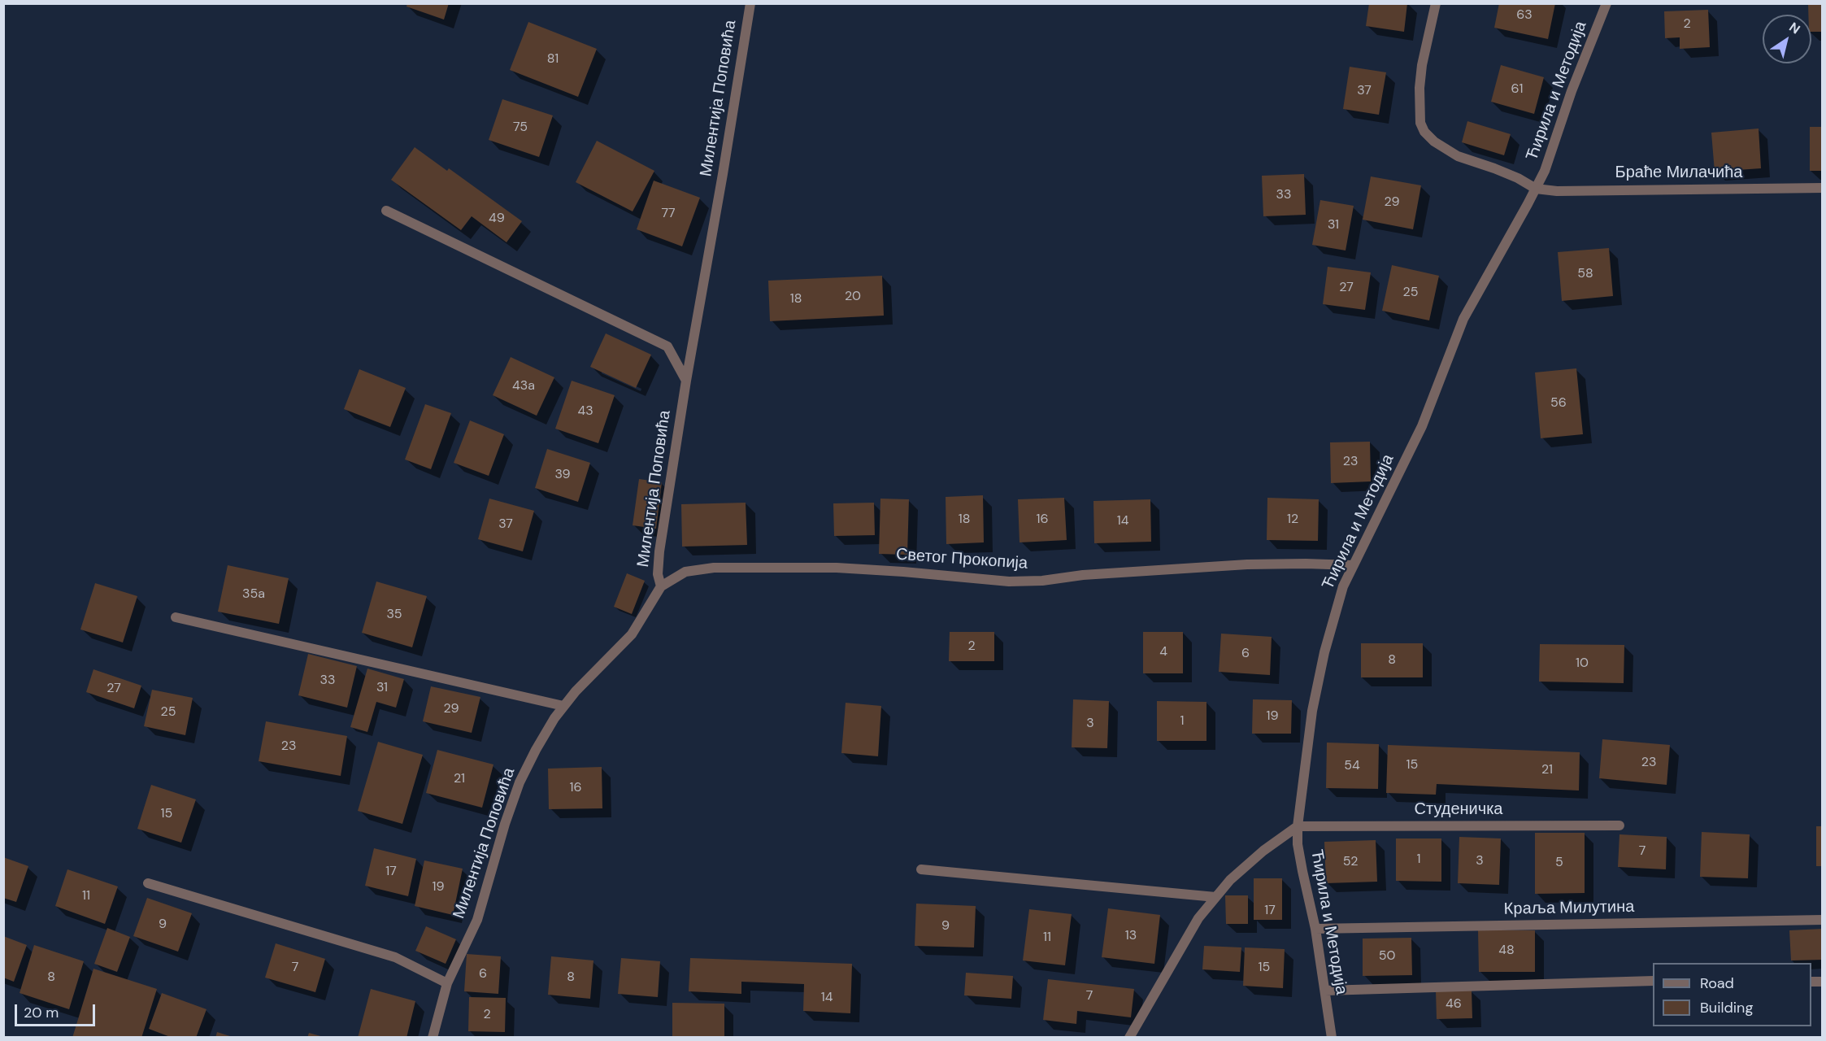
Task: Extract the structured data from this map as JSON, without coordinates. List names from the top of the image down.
{
  "streets": {
    "street": [
      "Ћирила и Методија",
      "Милентија Поповића",
      "Браће Милачића",
      "Светог Прокопија",
      "Студеничка",
      "Краља Милутина"
    ]
  },
  "crossings": [
    ["Ћирила и Методија", "Браће Милачића"],
    ["Ћирила и Методија", "Светог Прокопија"],
    ["Ћирила и Методија", "Студеничка"],
    ["Ћирила и Методија", "Краља Милутина"],
    ["Милентија Поповића", "Светог Прокопија"]
  ],
  "house_numbers": [
    "63",
    "2",
    "81",
    "61",
    "37",
    "75",
    "33",
    "29",
    "77",
    "49",
    "31",
    "58",
    "27",
    "25",
    "20",
    "18",
    "43a",
    "56",
    "43",
    "23",
    "39",
    "18",
    "16",
    "12",
    "14",
    "37",
    "35a",
    "35",
    "2",
    "4",
    "6",
    "8",
    "10",
    "33",
    "31",
    "27",
    "29",
    "25",
    "19",
    "1",
    "3",
    "23",
    "23",
    "15",
    "54",
    "21",
    "21",
    "16",
    "15",
    "7",
    "1",
    "3",
    "52",
    "5",
    "17",
    "19",
    "11",
    "17",
    "9",
    "9",
    "13",
    "11",
    "48",
    "50",
    "7",
    "15",
    "6",
    "8",
    "8",
    "7",
    "14",
    "46",
    "2"
  ],
  "legend": ["Road", "Building"],
  "scale_bar": "20 m",
  "north": "top right"
}
